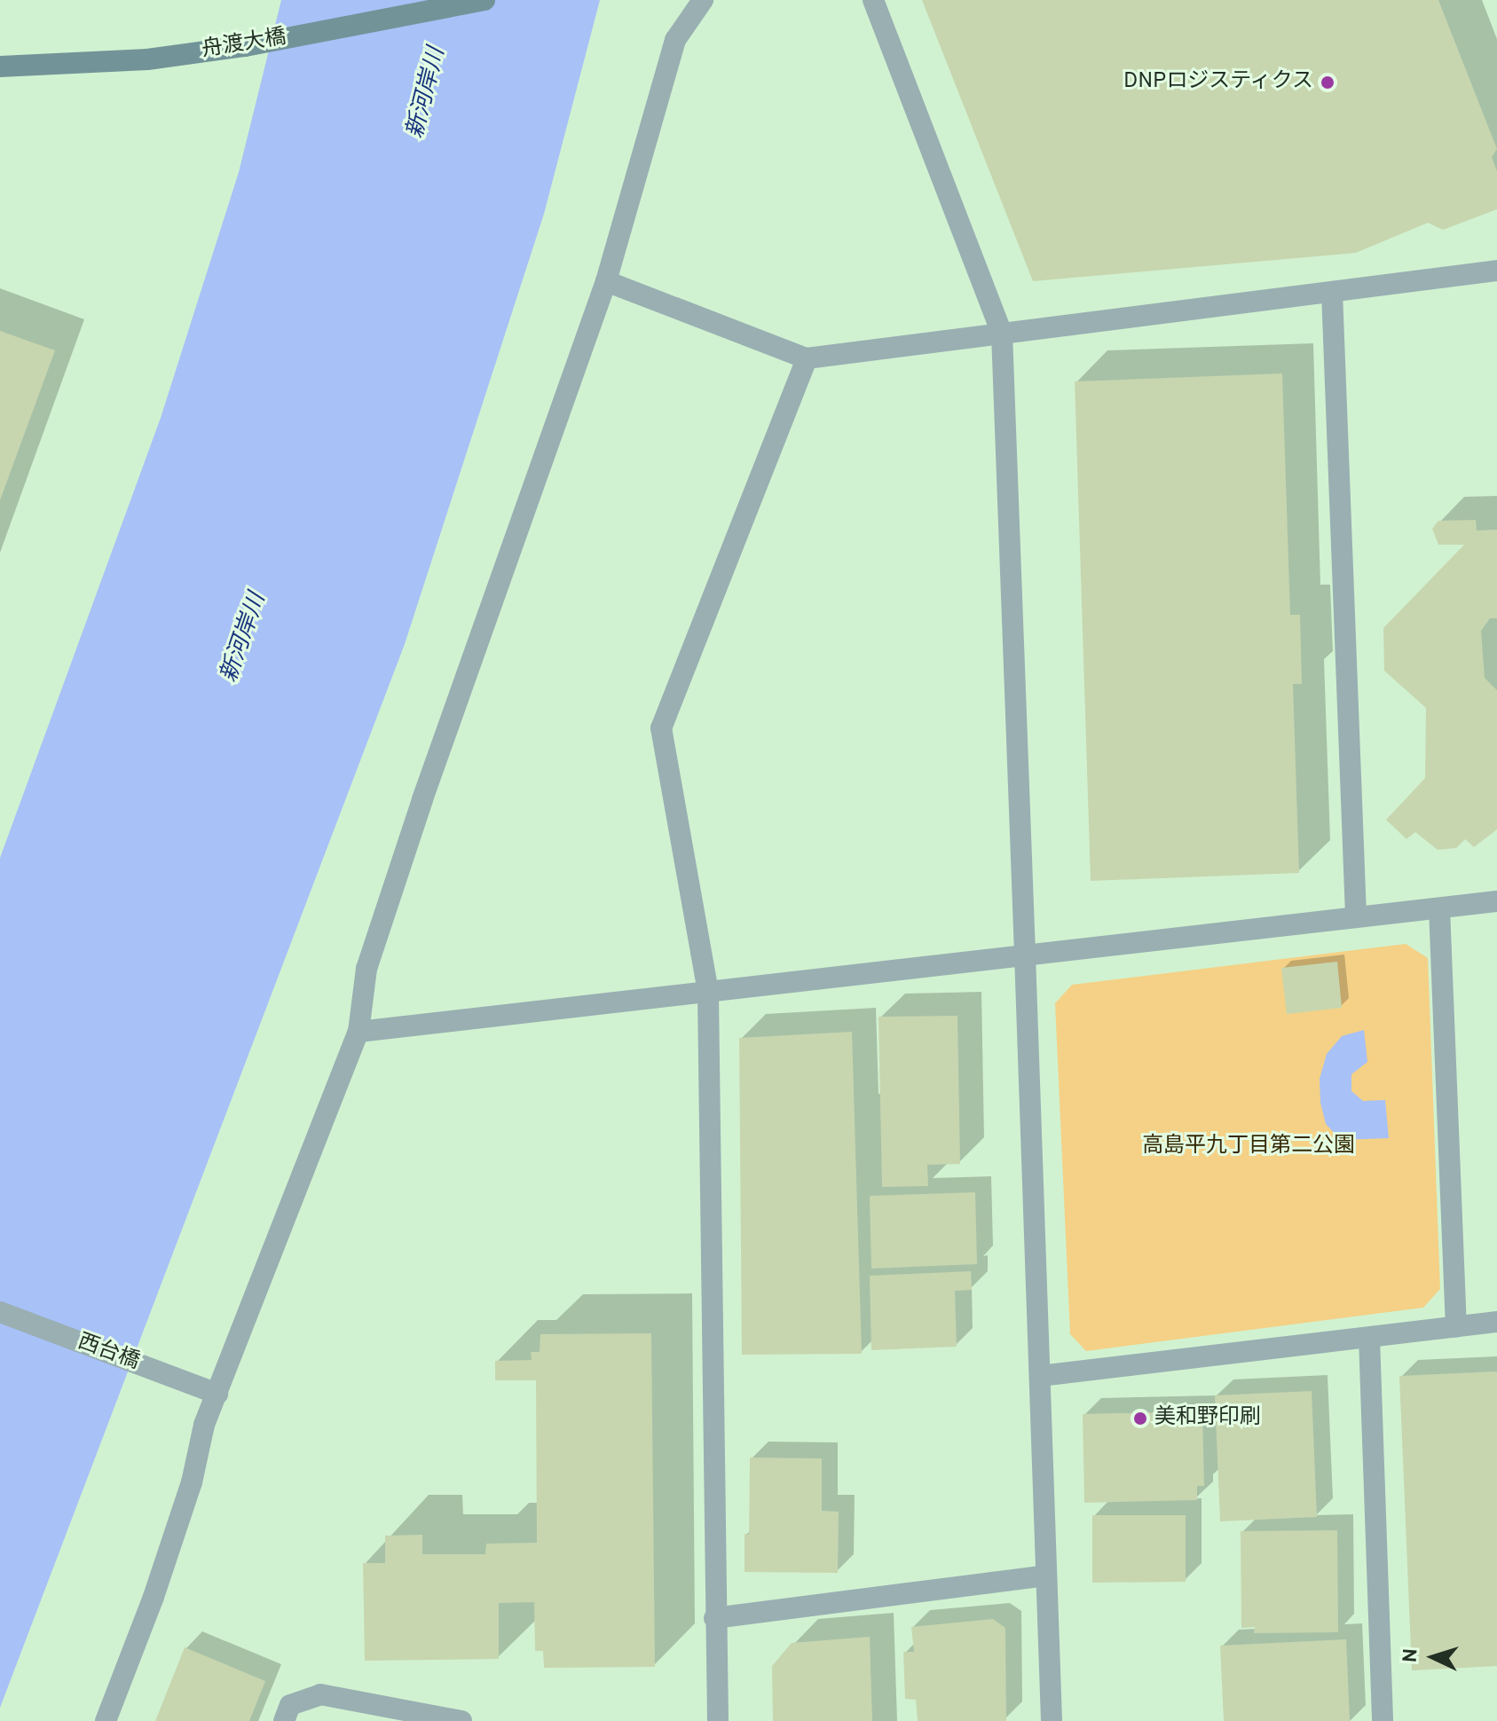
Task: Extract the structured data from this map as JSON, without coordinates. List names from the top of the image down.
{
  "streets": {
    "main road": ["舟渡大橋"],
    "street": ["西台橋"]
  },
  "water": ["新河岸川"],
  "parks": ["高島平九丁目第二公園"],
  "places": ["DNPロジスティクス", "美和野印刷"],
  "north": "left"
}
